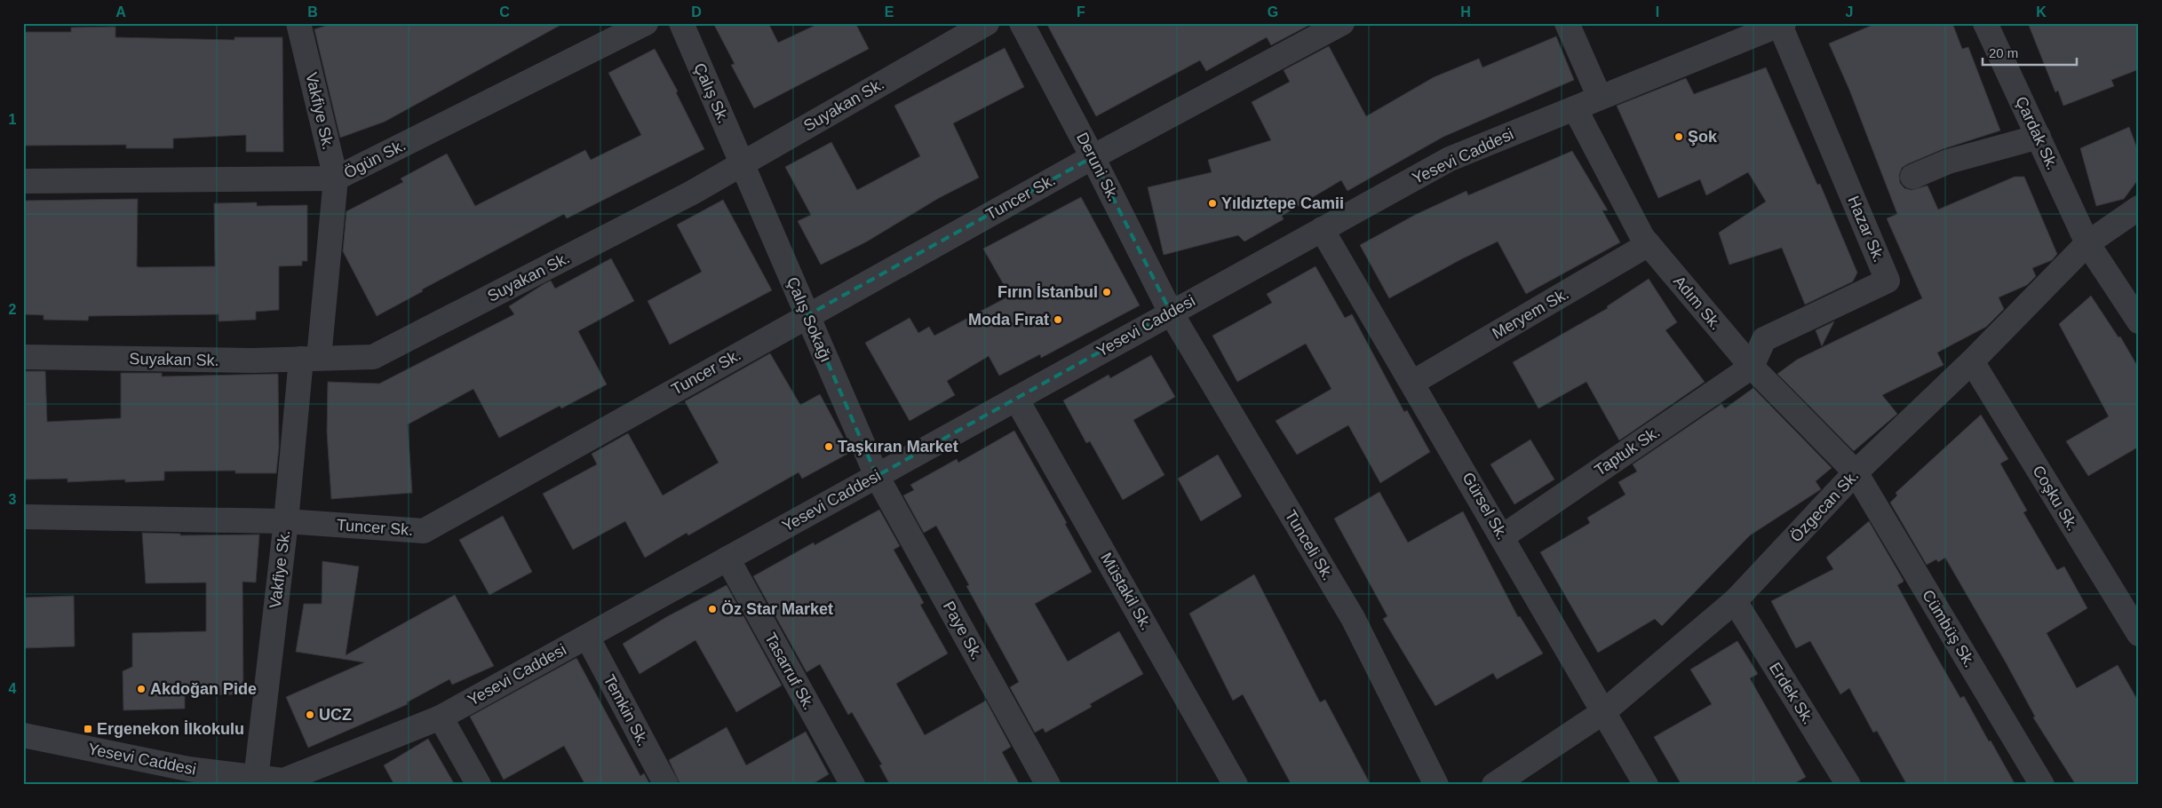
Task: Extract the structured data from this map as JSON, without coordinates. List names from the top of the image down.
{
  "streets": {
    "street": [
      "Çalış Sk.",
      "Suyakan Sk.",
      "Vakfiye Sk.",
      "Çardak Sk.",
      "Yesevi Caddesi",
      "Ögün Sk.",
      "Deruni Sk.",
      "Tuncer Sk.",
      "Hazar Sk.",
      "Adım Sk.",
      "Meryem Sk.",
      "Çalış Sokağı",
      "Taptuk Sk.",
      "Coşku Sk.",
      "Gürsel Sk.",
      "Özgecan Sk.",
      "Tunceli Sk.",
      "Müstakil Sk.",
      "Cümbüş Sk.",
      "Paye Sk.",
      "Tasarruf Sk.",
      "Erdek Sk.",
      "Temkin Sk."
    ]
  },
  "crossings": [
    ["Çalış Sk.", "Suyakan Sk."],
    ["Çalış Sk.", "Çalış Sokağı"],
    ["Suyakan Sk.", "Vakfiye Sk."],
    ["Suyakan Sk.", "Çalış Sokağı"],
    ["Vakfiye Sk.", "Yesevi Caddesi"],
    ["Vakfiye Sk.", "Ögün Sk."],
    ["Vakfiye Sk.", "Tuncer Sk."],
    ["Çardak Sk.", "Özgecan Sk."],
    ["Yesevi Caddesi", "Deruni Sk."],
    ["Yesevi Caddesi", "Hazar Sk."],
    ["Yesevi Caddesi", "Adım Sk."],
    ["Yesevi Caddesi", "Çalış Sokağı"],
    ["Yesevi Caddesi", "Gürsel Sk."],
    ["Yesevi Caddesi", "Tunceli Sk."],
    ["Yesevi Caddesi", "Müstakil Sk."],
    ["Yesevi Caddesi", "Paye Sk."],
    ["Yesevi Caddesi", "Tasarruf Sk."],
    ["Yesevi Caddesi", "Temkin Sk."],
    ["Deruni Sk.", "Tuncer Sk."],
    ["Deruni Sk.", "Tunceli Sk."],
    ["Tuncer Sk.", "Çalış Sokağı"],
    ["Hazar Sk.", "Adım Sk."],
    ["Hazar Sk.", "Taptuk Sk."],
    ["Adım Sk.", "Meryem Sk."],
    ["Adım Sk.", "Taptuk Sk."],
    ["Adım Sk.", "Özgecan Sk."],
    ["Adım Sk.", "Cümbüş Sk."],
    ["Meryem Sk.", "Gürsel Sk."],
    ["Çalış Sokağı", "Paye Sk."],
    ["Taptuk Sk.", "Gürsel Sk."],
    ["Coşku Sk.", "Özgecan Sk."],
    ["Gürsel Sk.", "Özgecan Sk."],
    ["Özgecan Sk.", "Cümbüş Sk."],
    ["Özgecan Sk.", "Erdek Sk."]
  ],
  "places": {
    "other": [
      "Şok",
      "Yıldıztepe Camii",
      "Fırın İstanbul",
      "Moda Fırat",
      "Taşkıran Market",
      "Öz Star Market",
      "Akdoğan Pide",
      "UCZ"
    ],
    "transit": ["Ergenekon İlkokulu"]
  },
  "scale_bar": "20 m",
  "grid": {
    "columns": [
      "A",
      "B",
      "C",
      "D",
      "E",
      "F",
      "G",
      "H",
      "I",
      "J",
      "K"
    ],
    "rows": [
      "1",
      "2",
      "3",
      "4"
    ]
  }
}
